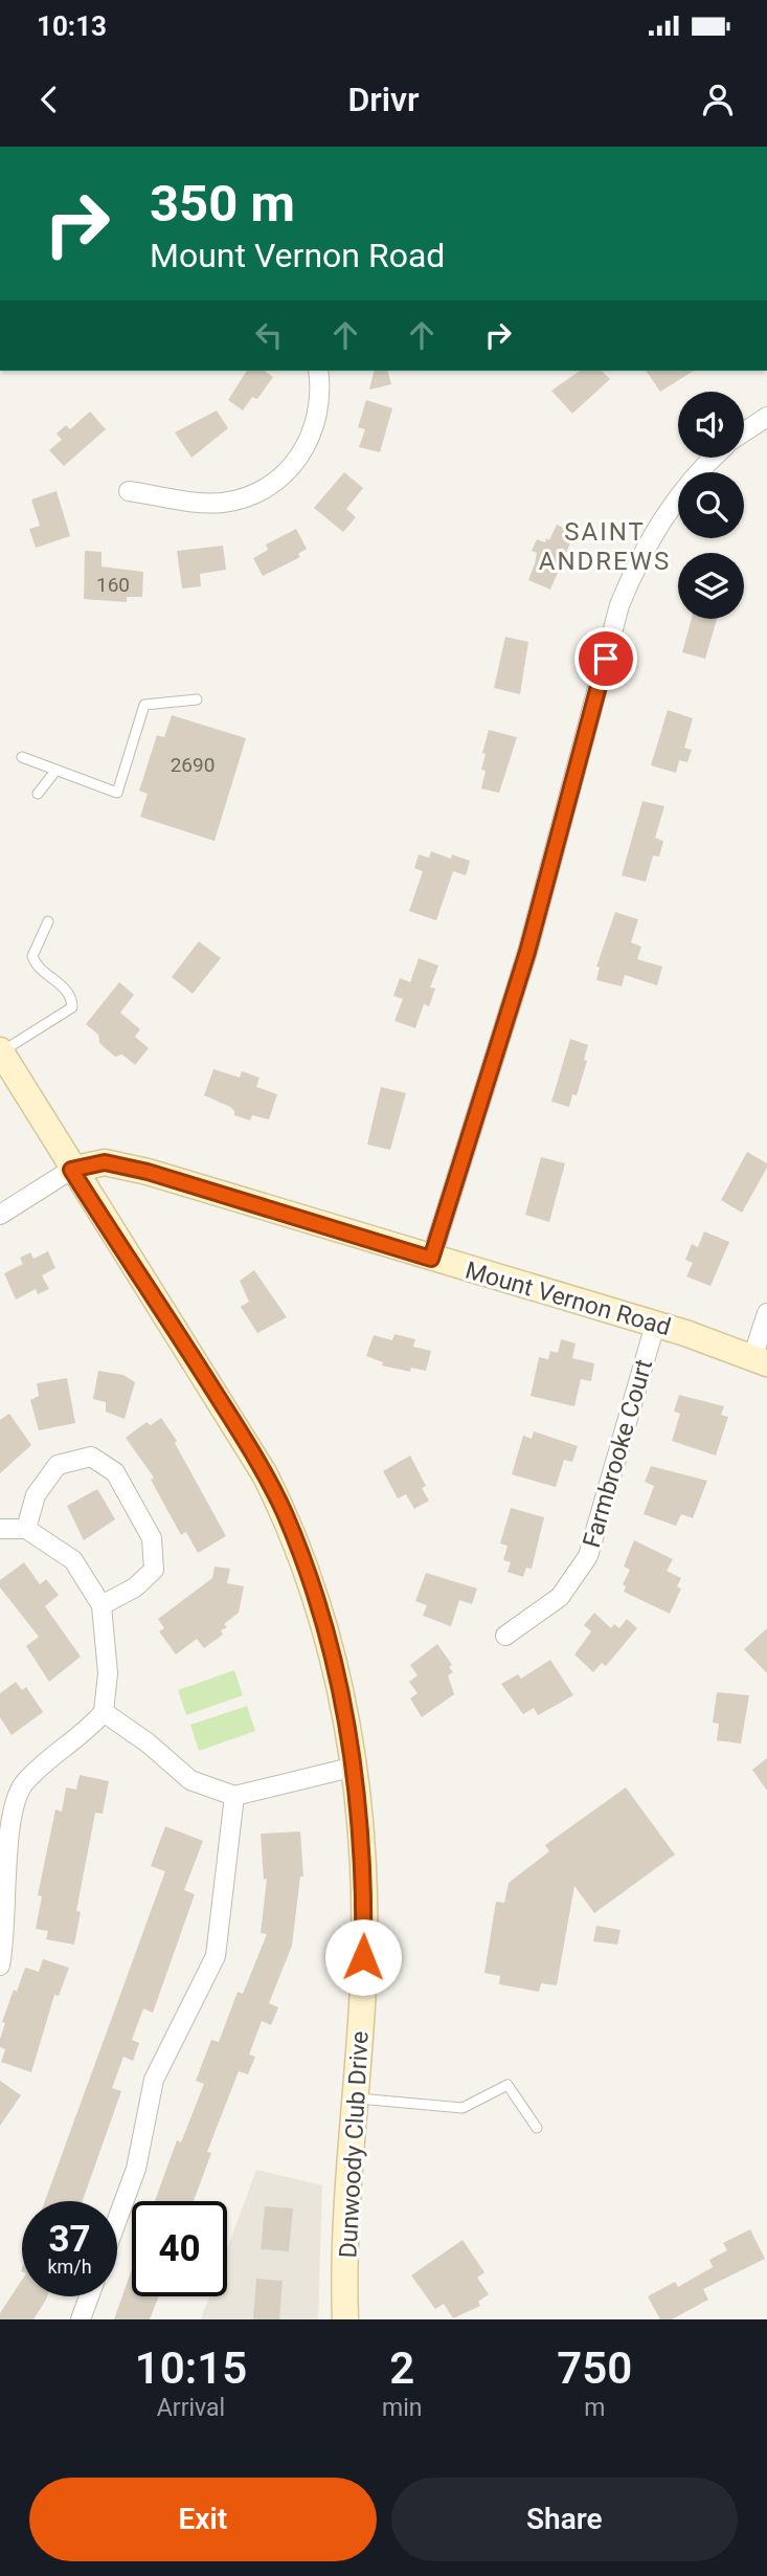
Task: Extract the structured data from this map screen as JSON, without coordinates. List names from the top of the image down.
{
  "streets": {
    "street": ["Mount Vernon Road", "Farmbrooke Court", "Dunwoody Club Drive"]
  },
  "crossings": [
    ["Mount Vernon Road", "Farmbrooke Court"],
    ["Mount Vernon Road", "Dunwoody Club Drive"]
  ],
  "districts": ["SAINT ANDREWS"],
  "house_numbers": ["160", "2690"],
  "page": {
    "status": "10:13",
    "header": "Drivr",
    "turn": ["350 m", "Mount Vernon Road"],
    "speed": "37 km/h",
    "limit": "40",
    "eta": [
      "10:15",
      "Arrival",
      "2",
      "min",
      "750",
      "m"
    ],
    "buttons": ["Exit", "Share"]
  }
}
